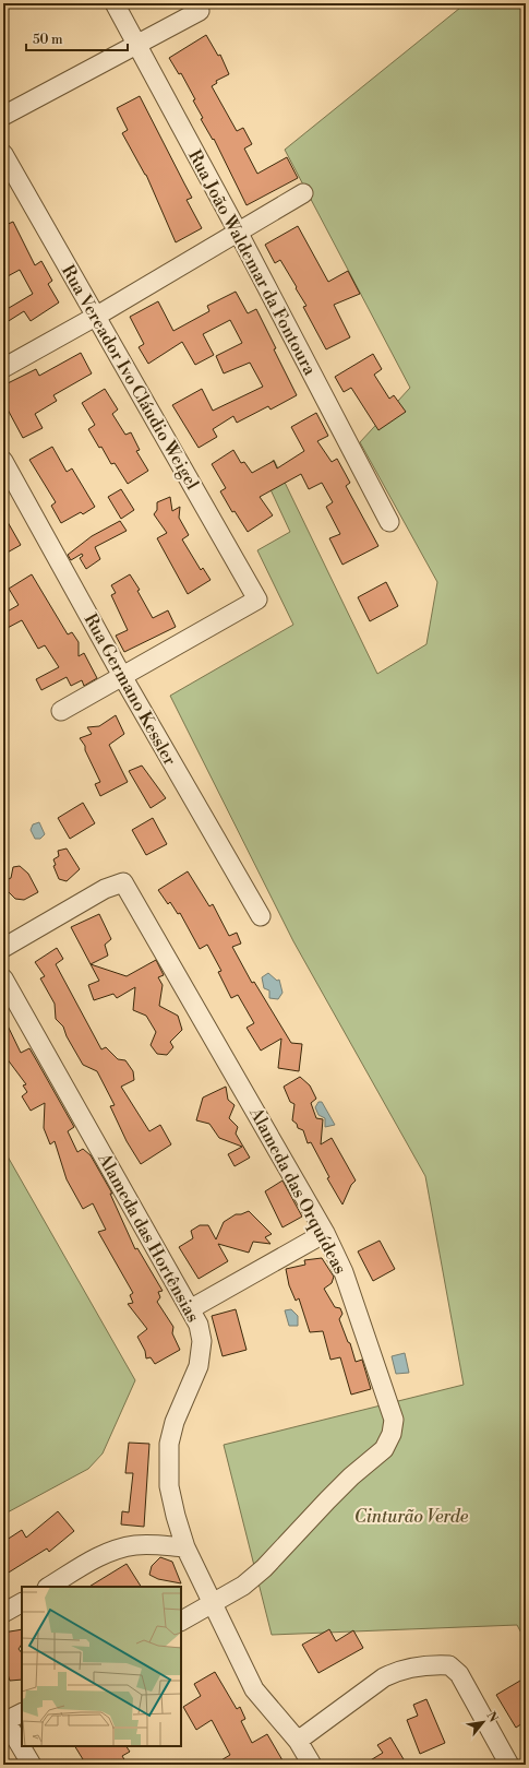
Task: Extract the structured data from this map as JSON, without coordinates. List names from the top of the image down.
{
  "streets": {
    "street": [
      "Rua João Waldemar da Fontoura",
      "Rua Vereador Ivo Cláudio Weigel",
      "Rua Germano Kessler",
      "Alameda das Orquídeas",
      "Alameda das Hortênsias"
    ]
  },
  "crossings": [
    ["Rua Vereador Ivo Cláudio Weigel", "Rua Germano Kessler"],
    ["Alameda das Orquídeas", "Alameda das Hortênsias"]
  ],
  "parks": ["Cinturão Verde"],
  "scale_bar": "50 m",
  "north": "top right"
}
